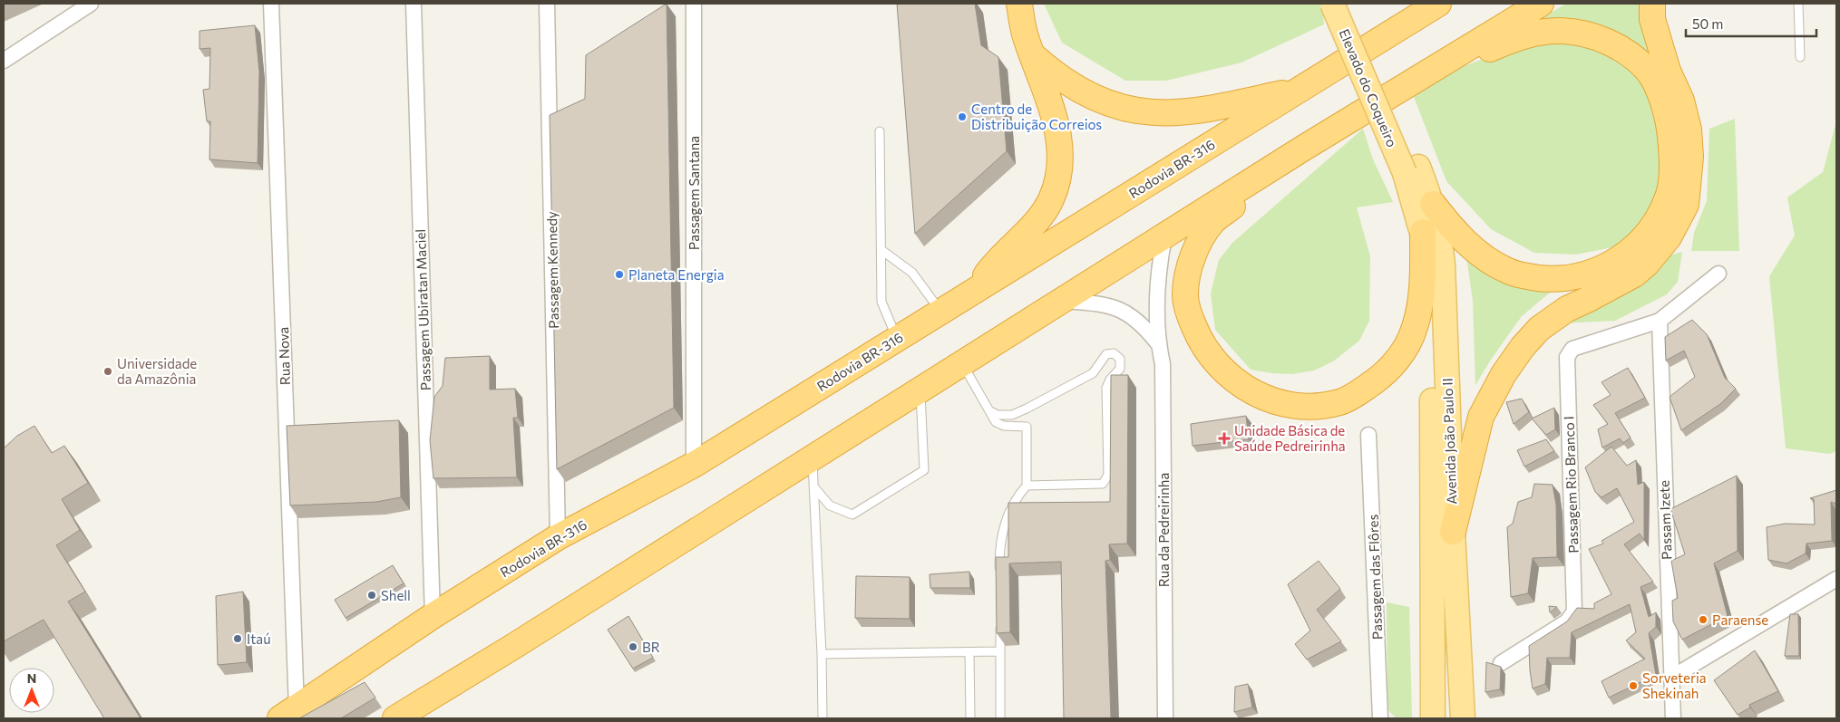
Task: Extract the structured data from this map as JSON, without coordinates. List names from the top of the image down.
{
  "streets": {
    "highway": ["Rodovia BR-316"],
    "main road": ["Elevado do Coqueiro", "Avenida João Paulo II"],
    "street": [
      "Passagem Santana",
      "Passagem Kennedy",
      "Passagem Ubiratan Maciel",
      "Rua Nova",
      "Passagem Rio Branco I",
      "Passam Izete",
      "Rua da Pedreirinha",
      "Passagem das Flôres"
    ]
  },
  "crossings": [
    ["Elevado do Coqueiro", "Avenida João Paulo II"],
    ["Rodovia BR-316", "Passagem Santana"],
    ["Rodovia BR-316", "Passagem Kennedy"],
    ["Rodovia BR-316", "Passagem Ubiratan Maciel"],
    ["Rodovia BR-316", "Rua Nova"],
    ["Passagem Rio Branco I", "Passam Izete"]
  ],
  "places": {
    "other": [
      "Centro de Distribuição Correios",
      "Planeta Energia",
      "Universidade da Amazônia",
      "Shell",
      "Paraense",
      "Itaú",
      "BR",
      "Sorveteria Shekinah"
    ],
    "health": ["Unidade Básica de Saúde Pedreirinha"]
  },
  "scale_bar": "50 m",
  "north": "top"
}
